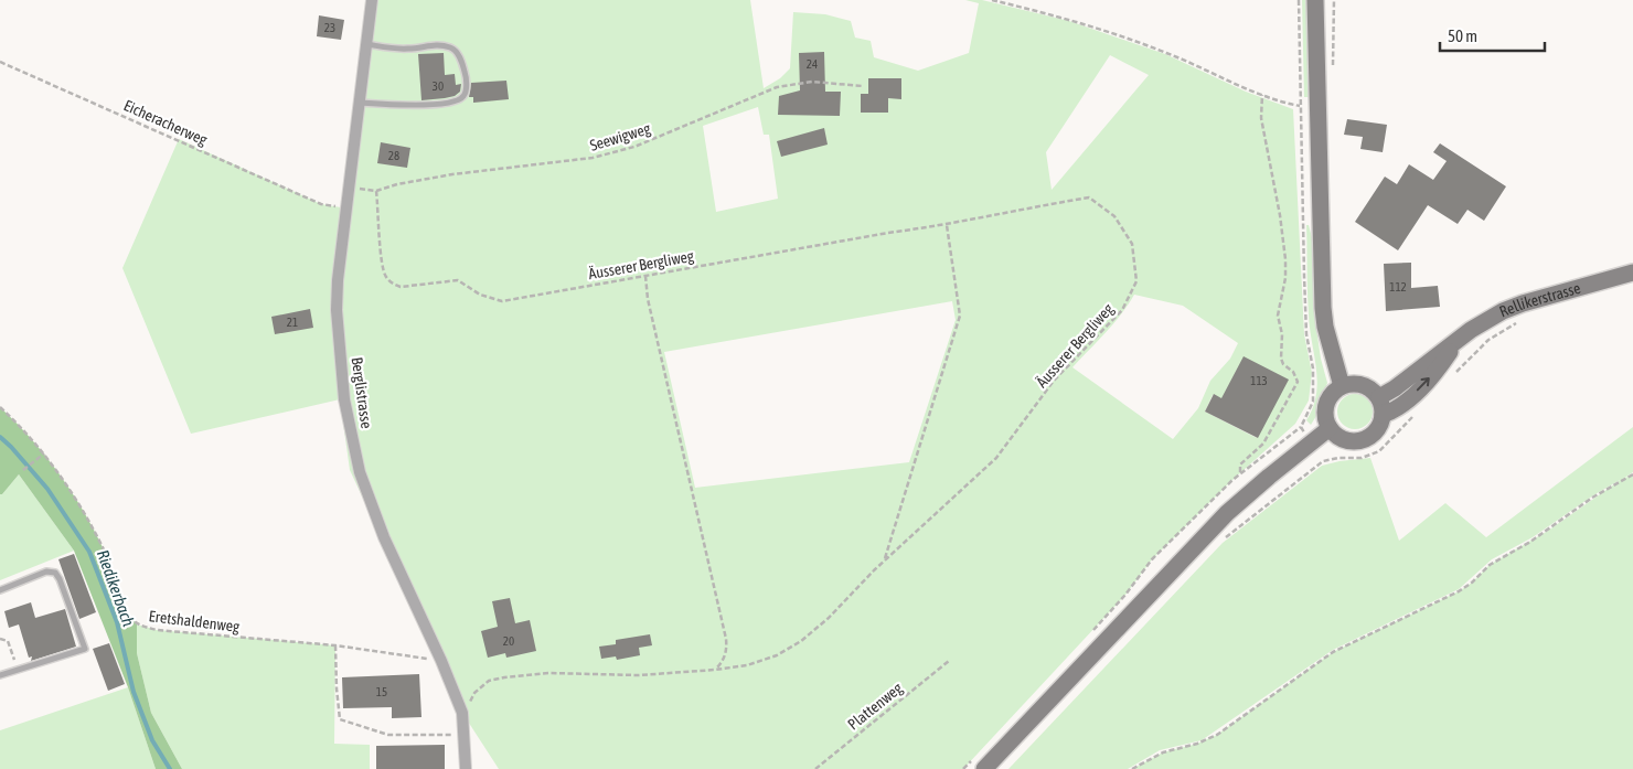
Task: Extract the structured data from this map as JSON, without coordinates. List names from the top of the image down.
{
  "streets": {
    "main road": ["Rellikerstrasse"],
    "street": ["Berglistrasse"],
    "path": [
      "Eicheracherweg",
      "Seewigweg",
      "Äusserer Bergliweg",
      "Eretshaldenweg",
      "Plattenweg"
    ]
  },
  "crossings": [
    ["Seewigweg", "Äusserer Bergliweg"],
    ["Äusserer Bergliweg", "Berglistrasse"],
    ["Berglistrasse", "Eretshaldenweg"]
  ],
  "water": ["Riedikerbach"],
  "house_numbers": [
    "23",
    "24",
    "30",
    "28",
    "112",
    "21",
    "113",
    "20",
    "15"
  ],
  "scale_bar": "50 m"
}
